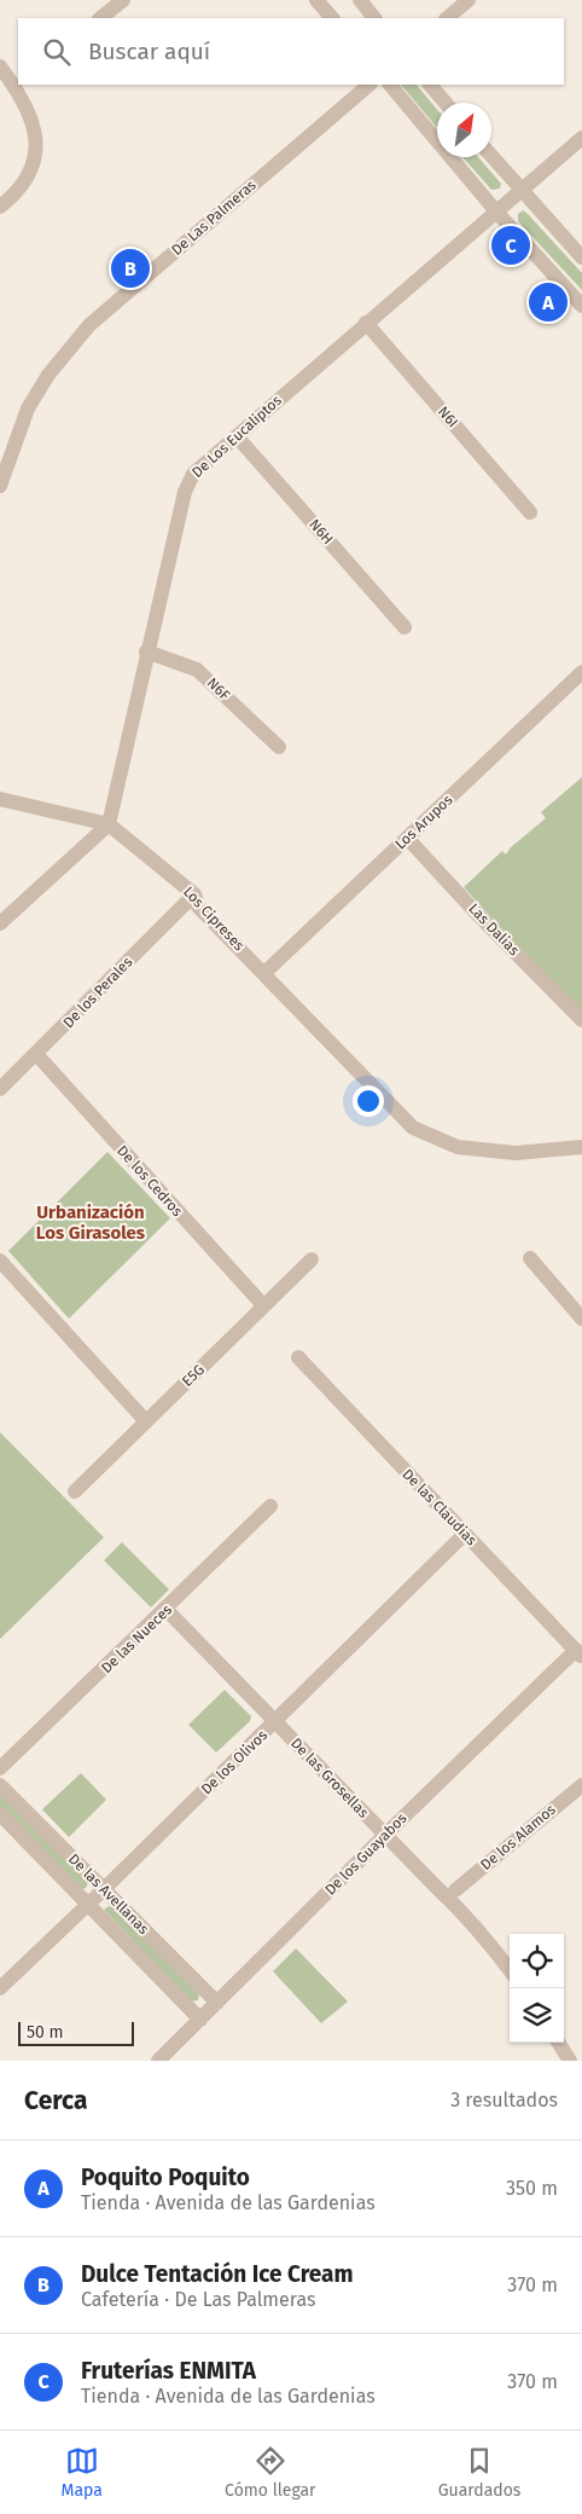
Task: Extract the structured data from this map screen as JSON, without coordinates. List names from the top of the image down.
{
  "streets": {
    "street": [
      "De Las Palmeras",
      "N6I",
      "De Los Eucaliptos",
      "N6H",
      "N6F",
      "Los Arupos",
      "Los Cipreses",
      "Las Dalias",
      "De los Perales",
      "De los Cedros",
      "E5G",
      "De las Claudias",
      "De las Nueces",
      "De los Olivos",
      "De las Grosellas",
      "De los Alamos",
      "De los Guayabos",
      "De las Avellanas"
    ]
  },
  "crossings": [
    ["N6I", "De Los Eucaliptos"],
    ["De Los Eucaliptos", "N6H"],
    ["De Los Eucaliptos", "N6F"],
    ["De Los Eucaliptos", "Los Cipreses"],
    ["Los Arupos", "Los Cipreses"],
    ["Los Arupos", "Las Dalias"],
    ["Los Cipreses", "De los Perales"],
    ["De los Perales", "De los Cedros"],
    ["De los Cedros", "E5G"],
    ["De las Claudias", "De los Olivos"],
    ["De las Claudias", "De los Guayabos"],
    ["De las Nueces", "De las Grosellas"],
    ["De los Olivos", "De las Grosellas"],
    ["De los Olivos", "De las Avellanas"],
    ["De las Grosellas", "De los Guayabos"],
    ["De los Guayabos", "De las Avellanas"]
  ],
  "districts": ["Urbanización Los Girasoles"],
  "scale_bar": "50 m",
  "north": "top right",
  "page": {
    "search": "Buscar aquí",
    "pins": ["C", "B", "A"],
    "scale": "50 m",
    "heading": ["Cerca", "3 resultados"],
    "list": [
      {
        "mark": "A",
        "name": "Poquito Poquito",
        "note": "Tienda · Avenida de las Gardenias",
        "value": "350 m"
      },
      {
        "mark": "B",
        "name": "Dulce Tentación Ice Cream",
        "note": "Cafetería · De Las Palmeras",
        "value": "370 m"
      },
      {
        "mark": "C",
        "name": "Fruterías ENMITA",
        "note": "Tienda · Avenida de las Gardenias",
        "value": "370 m"
      }
    ],
    "nav": ["Mapa", "Cómo llegar", "Guardados"]
  }
}
